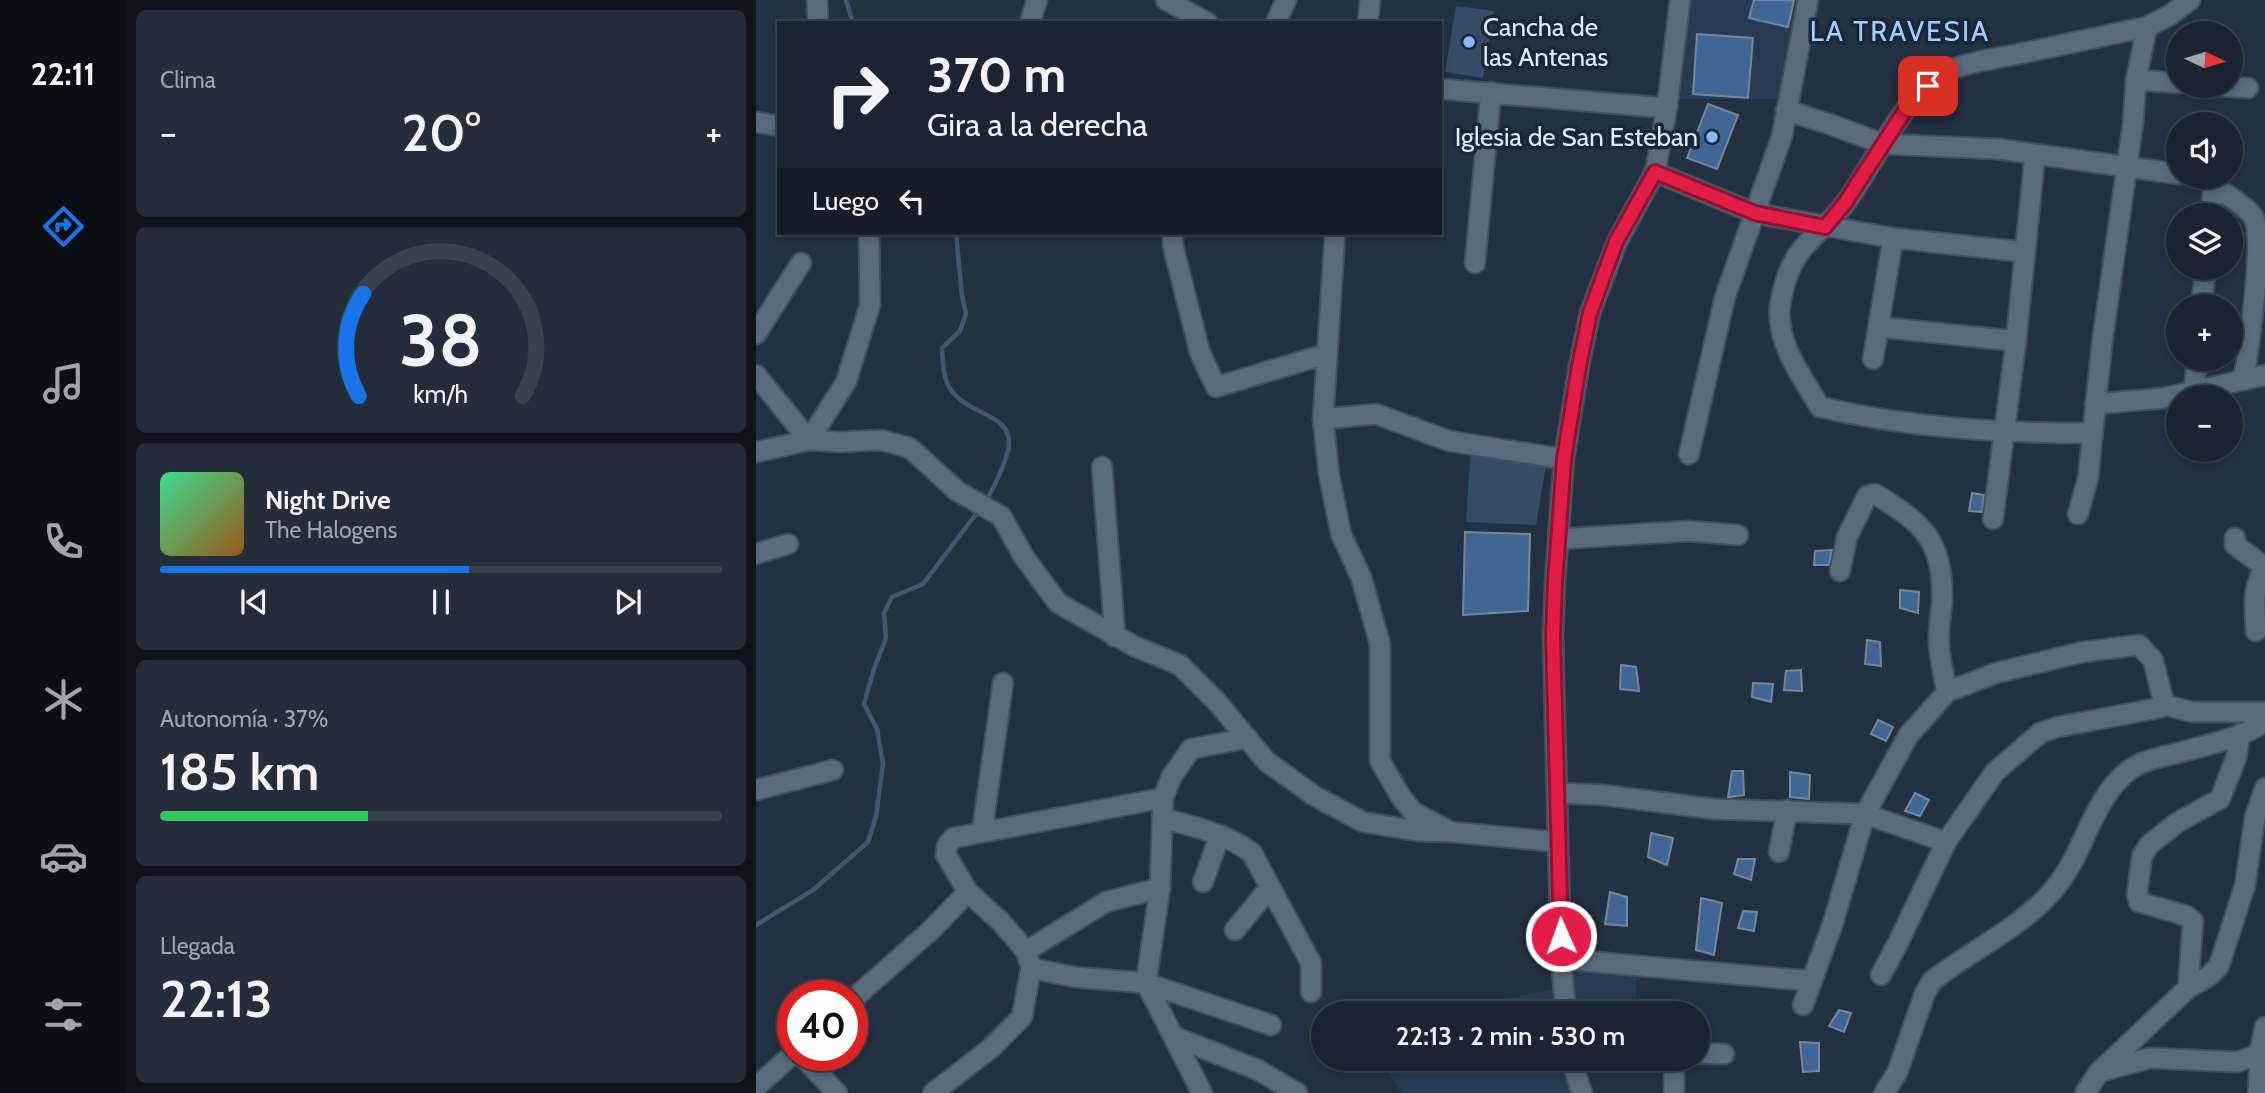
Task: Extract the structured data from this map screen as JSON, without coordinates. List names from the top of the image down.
{
  "districts": ["LA TRAVESIA"],
  "places": ["Cancha de las Antenas", "Iglesia de San Esteban"],
  "north": "right",
  "page": {
    "tabs": "22:11",
    "tile": [
      "Clima",
      ["Autonomía · 37%", "185 km"],
      ["Llegada", "22:13"]
    ],
    "map_buttons": ["+", "−"],
    "turn": ["370 m", "Gira a la derecha"],
    "heat": ["−", "20°", "+"],
    "then": "Luego",
    "song": ["Night Drive", "The Halogens"],
    "limit": "40",
    "trip": "22:13 · 2 min · 530 m",
    "gauge": ["38", "km/h"]
  }
}
